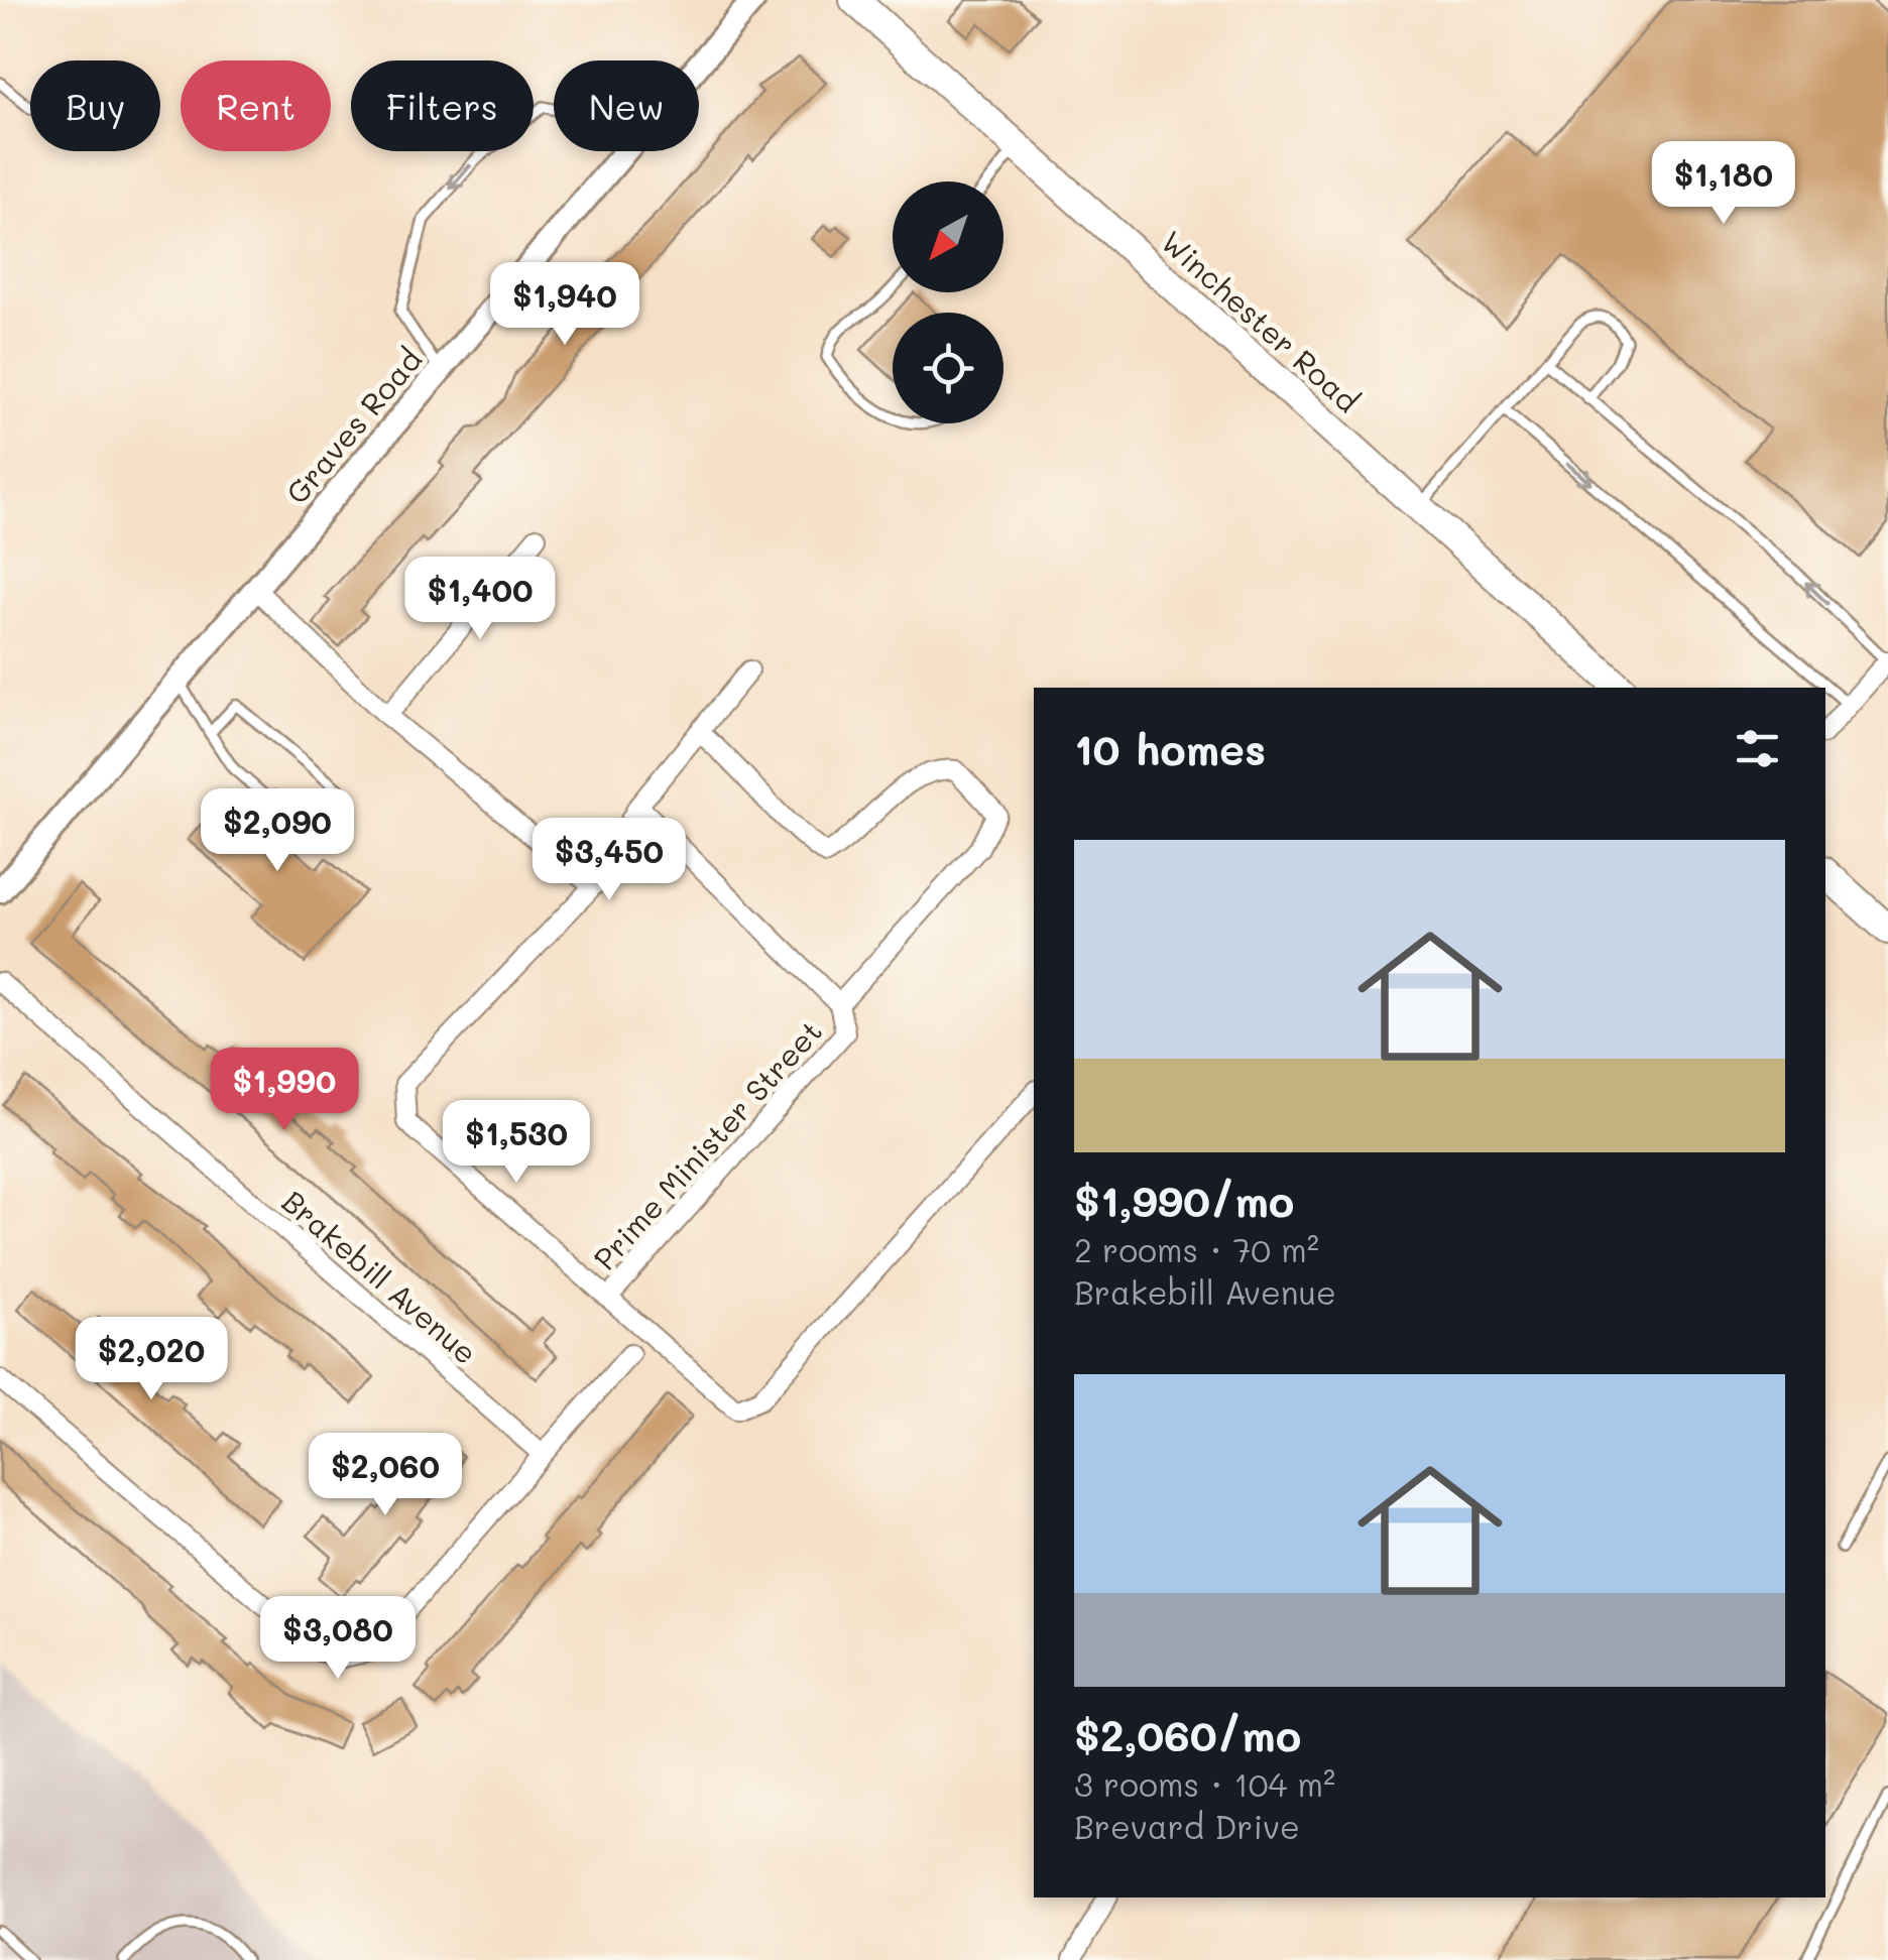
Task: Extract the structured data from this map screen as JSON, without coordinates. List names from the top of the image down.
{
  "streets": {
    "main road": ["Winchester Road"],
    "street": ["Graves Road", "Prime Minister Street", "Brakebill Avenue"]
  },
  "north": "bottom left",
  "page": {
    "chip": [
      "Buy",
      "Rent",
      "Filters",
      "New"
    ],
    "price": [
      "$1,180",
      "$1,940",
      "$1,400",
      "$2,090",
      "$3,450",
      "$1,990",
      "$1,530",
      "$2,020",
      "$2,060",
      "$3,080"
    ],
    "heading": "10 homes",
    "list": [
      {
        "name": "$1,990/mo",
        "note": "2 rooms · 70 m² · Brakebill Avenue"
      },
      {
        "name": "$2,060/mo",
        "note": "3 rooms · 104 m² · Brevard Drive"
      }
    ]
  }
}
